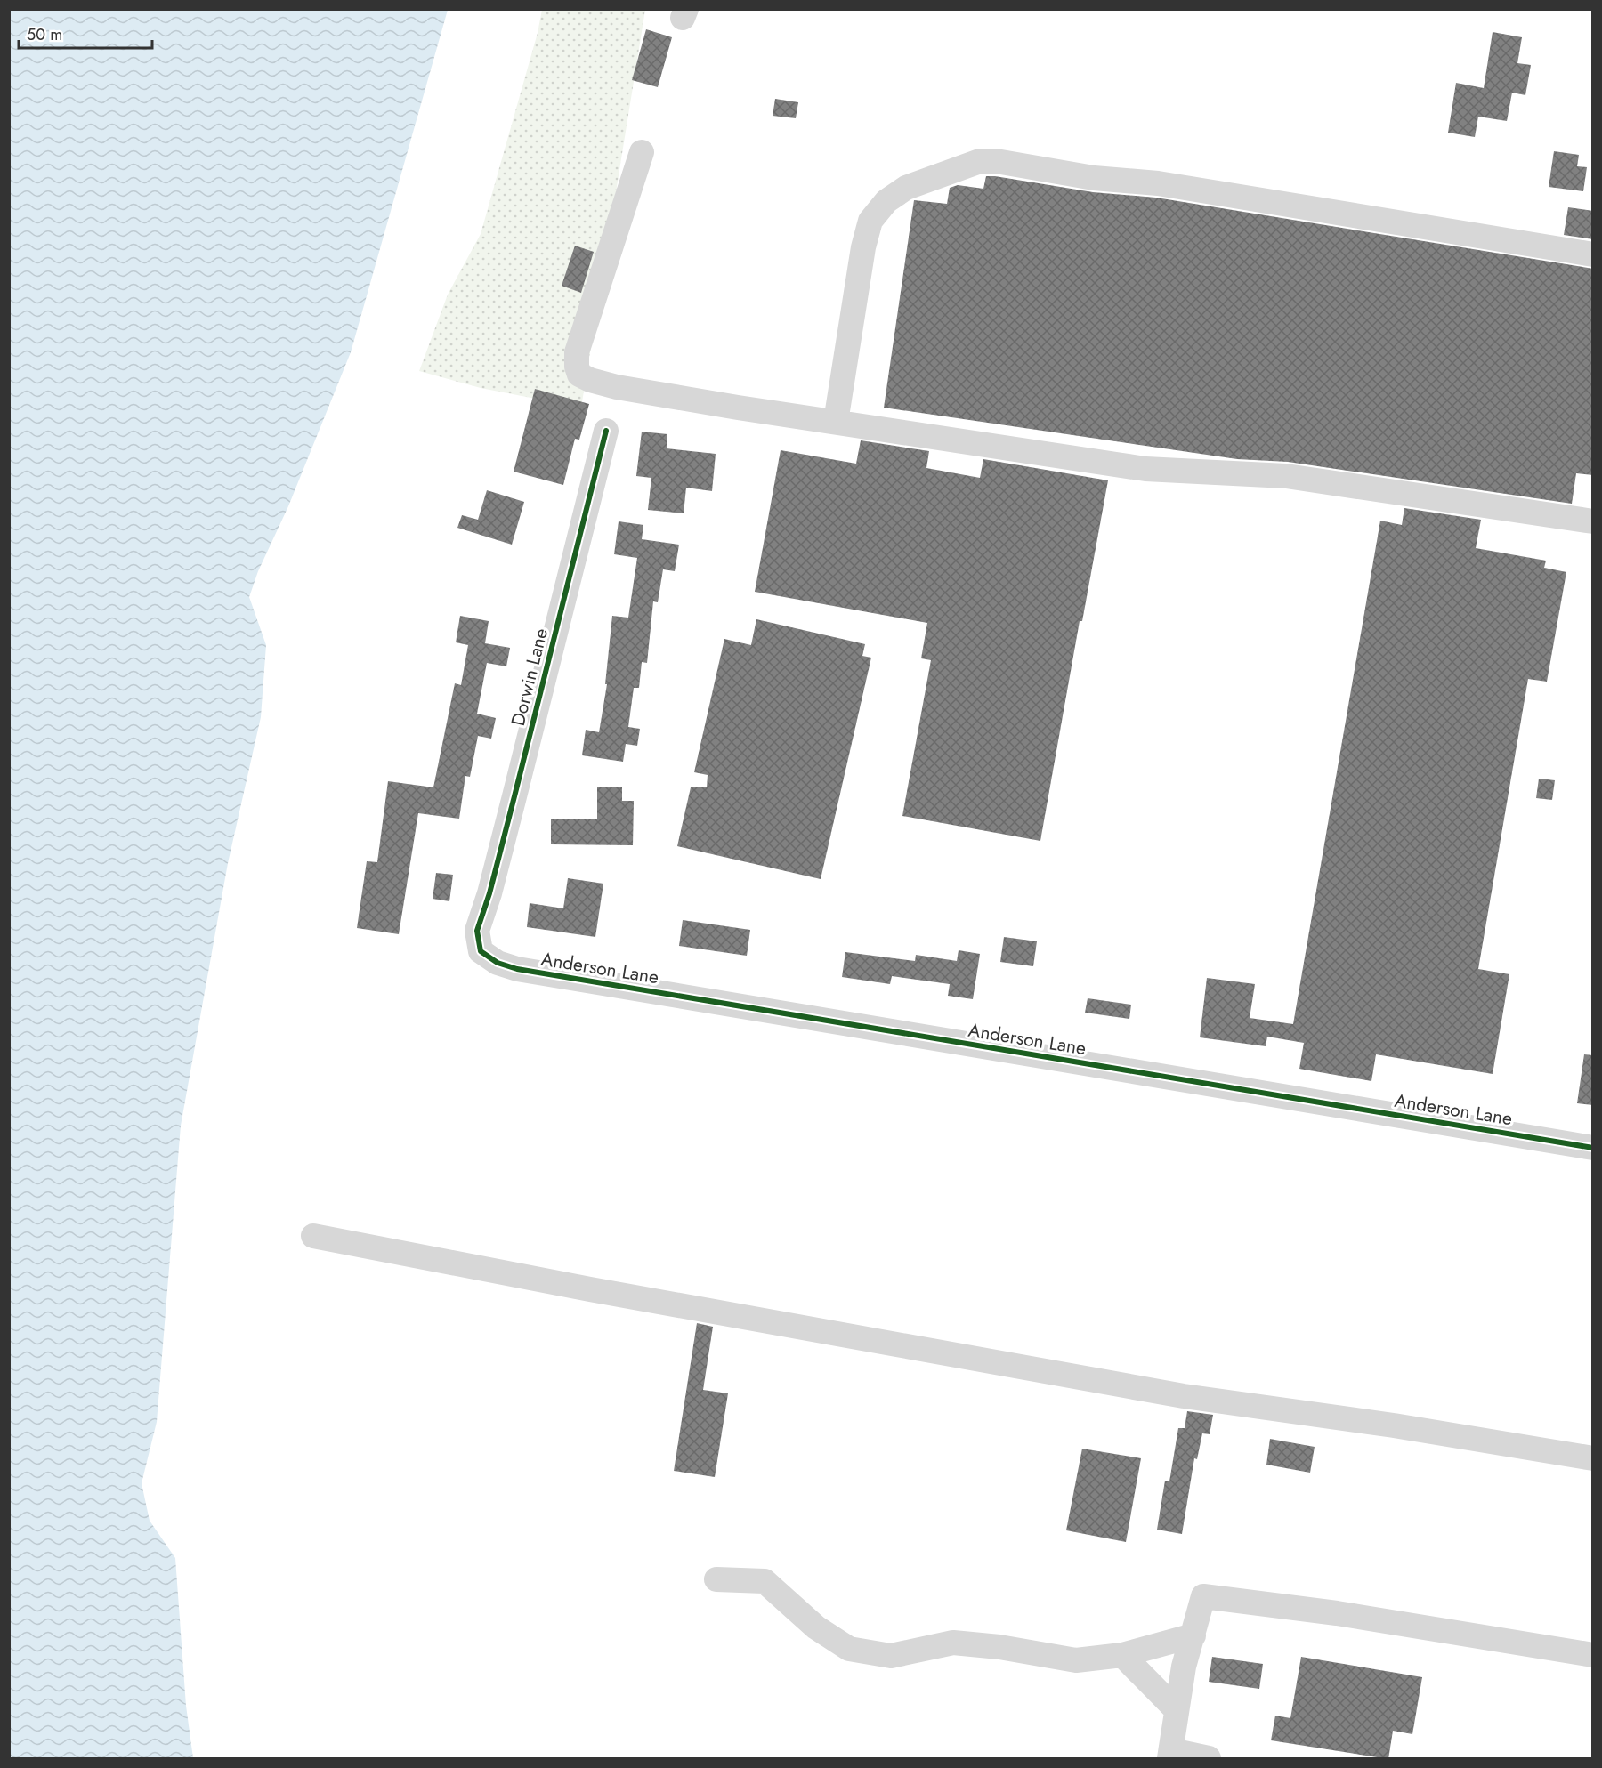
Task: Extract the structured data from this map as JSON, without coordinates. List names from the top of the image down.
{
  "streets": {
    "street": ["Dorwin Lane", "Anderson Lane"]
  },
  "crossings": [
    ["Dorwin Lane", "Anderson Lane"]
  ],
  "scale_bar": "50 m"
}
